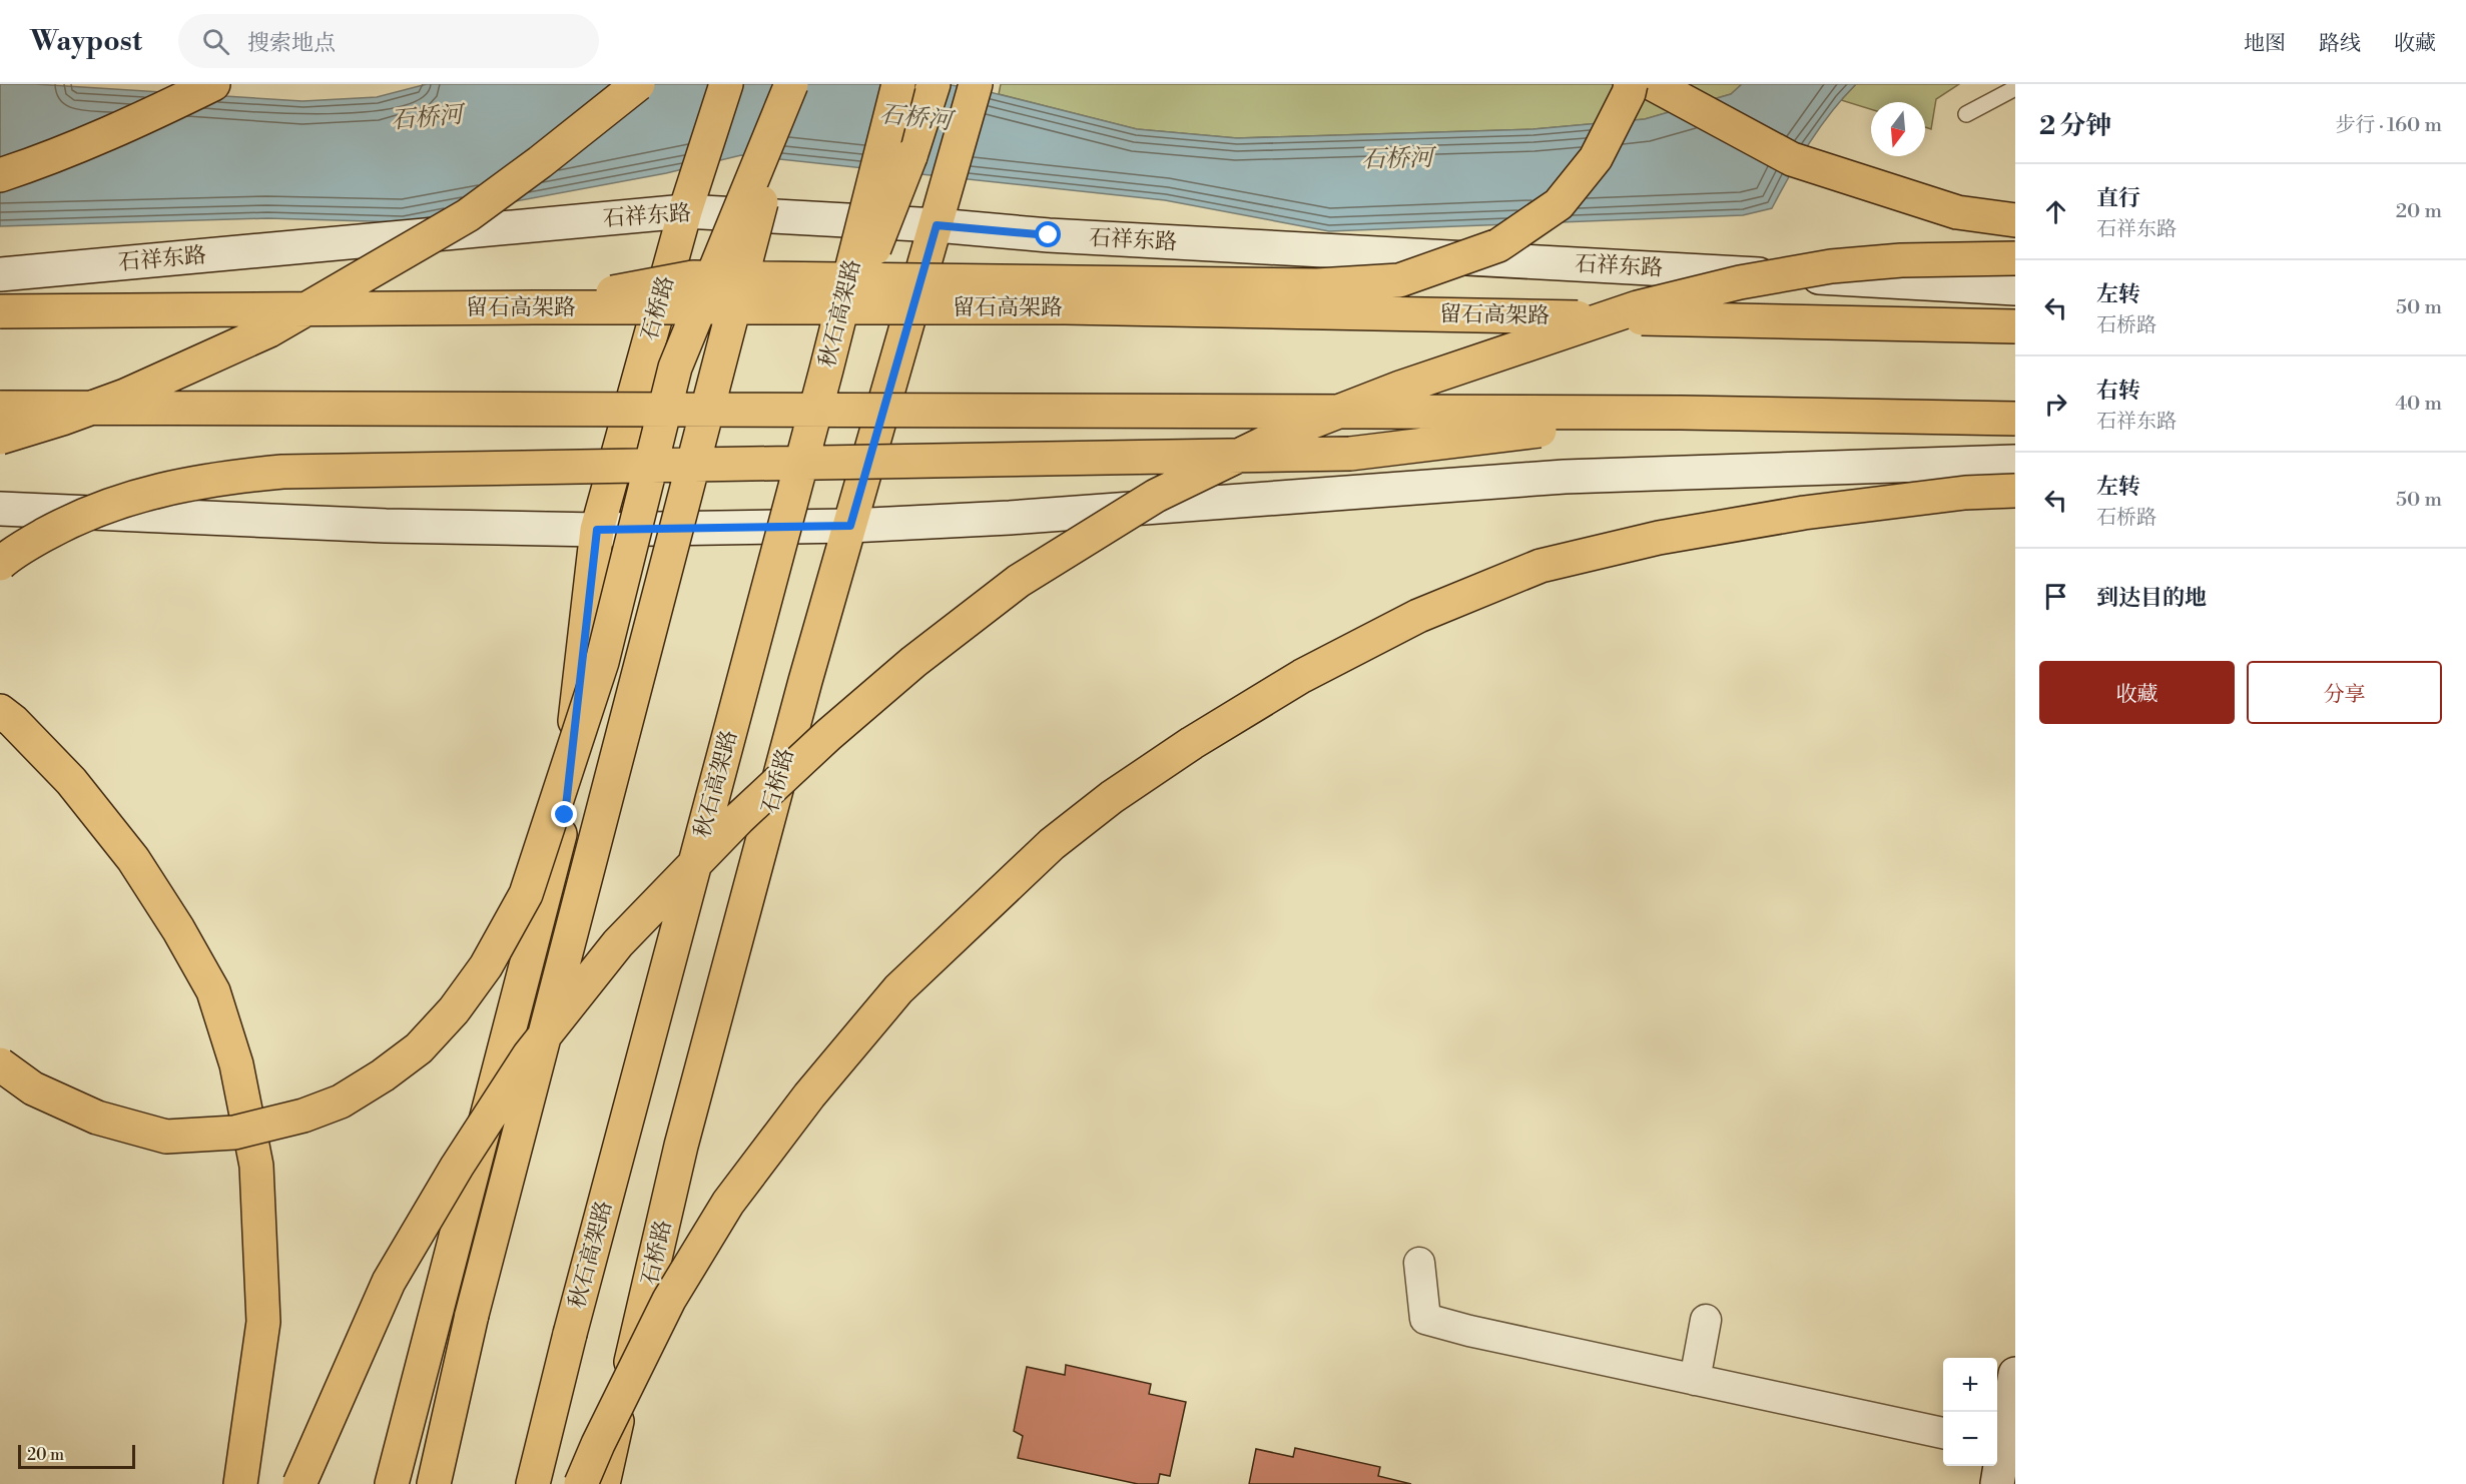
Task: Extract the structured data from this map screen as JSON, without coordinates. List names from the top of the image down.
{
  "streets": {
    "main road": [
      "石祥东路",
      "留石高架路",
      "石桥路",
      "秋石高架路"
    ]
  },
  "crossings": [
    ["石祥东路", "石桥路"]
  ],
  "water": ["石桥河"],
  "scale_bar": "20 m",
  "north": "bottom",
  "page": {
    "header": "Waypost",
    "search": "搜索地点",
    "nav": ["地图", "路线", "收藏"],
    "heading": ["2 分钟", "步行 · 160 m"],
    "list": [
      ["直行", "石祥东路", "20 m"],
      ["左转", "石桥路", "50 m"],
      ["右转", "石祥东路", "40 m"],
      ["左转", "石桥路", "50 m"],
      "到达目的地"
    ],
    "buttons": ["收藏", "分享"],
    "map_buttons": ["+", "−"],
    "scale": "20 m"
  }
}
